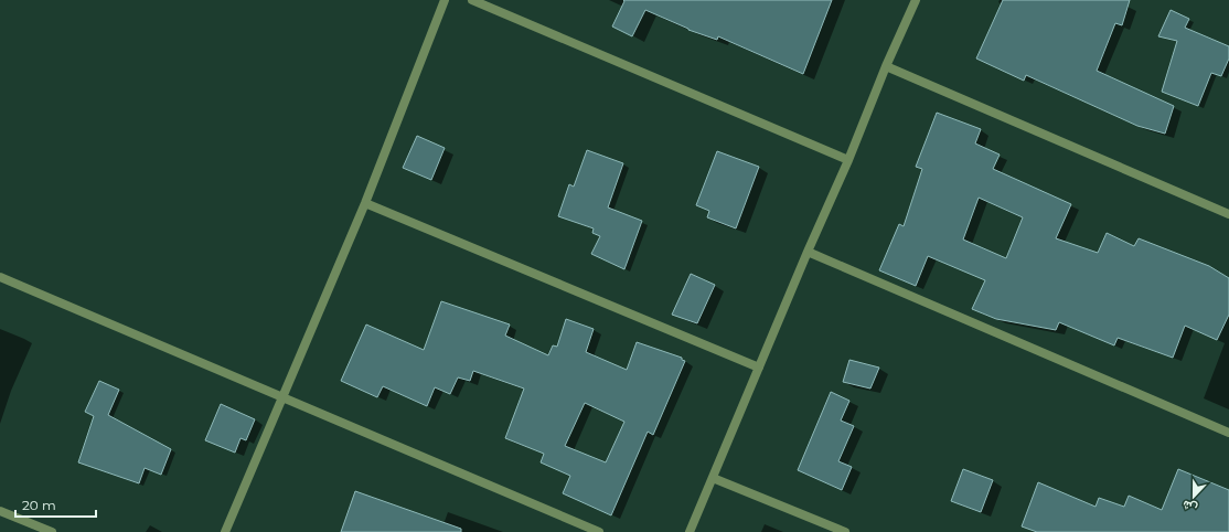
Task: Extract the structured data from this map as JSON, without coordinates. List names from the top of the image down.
{
  "scale_bar": "20 m",
  "north": "bottom"
}
